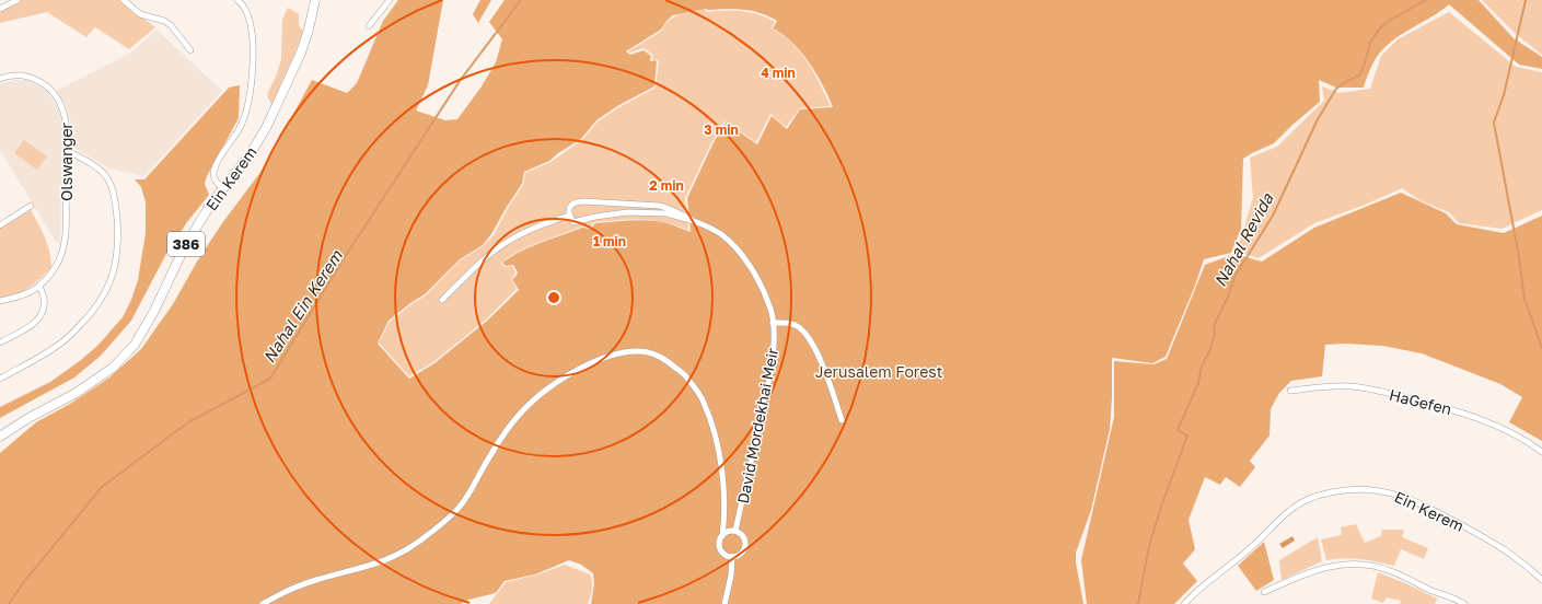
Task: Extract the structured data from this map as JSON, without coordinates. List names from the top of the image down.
{
  "streets": {
    "main road": ["Ein Kerem", "386"],
    "street": ["Olswanger", "HaGefen", "David Mordekhai Meir"]
  },
  "water": ["Nahal Revida", "Nahal Ein Kerem"],
  "parks": ["Jerusalem Forest"],
  "rings": [
    "4 min",
    "3 min",
    "2 min",
    "1 min"
  ]
}
